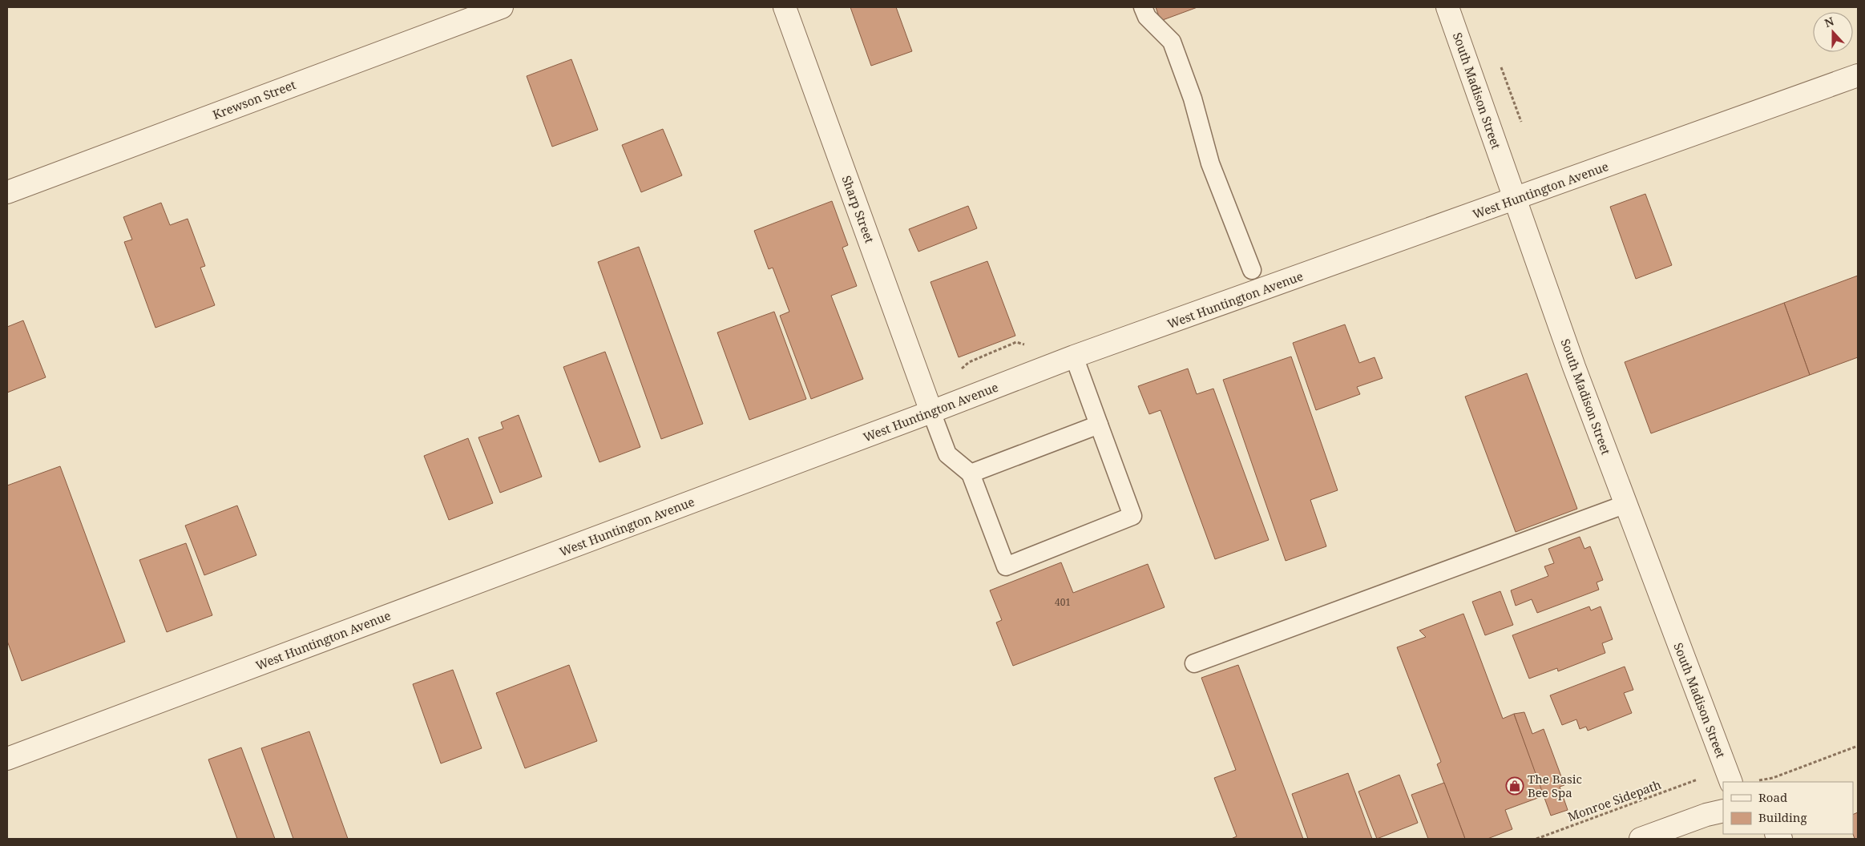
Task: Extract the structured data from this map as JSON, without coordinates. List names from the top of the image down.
{
  "streets": {
    "street": [
      "South Madison Street",
      "Krewson Street",
      "West Huntington Avenue",
      "Sharp Street"
    ],
    "path": ["Monroe Sidepath"]
  },
  "crossings": [
    ["South Madison Street", "West Huntington Avenue"],
    ["West Huntington Avenue", "Sharp Street"]
  ],
  "places": {
    "shop": ["The Basic Bee Spa"]
  },
  "house_numbers": ["401"],
  "legend": ["Road", "Building"],
  "north": "top"
}
